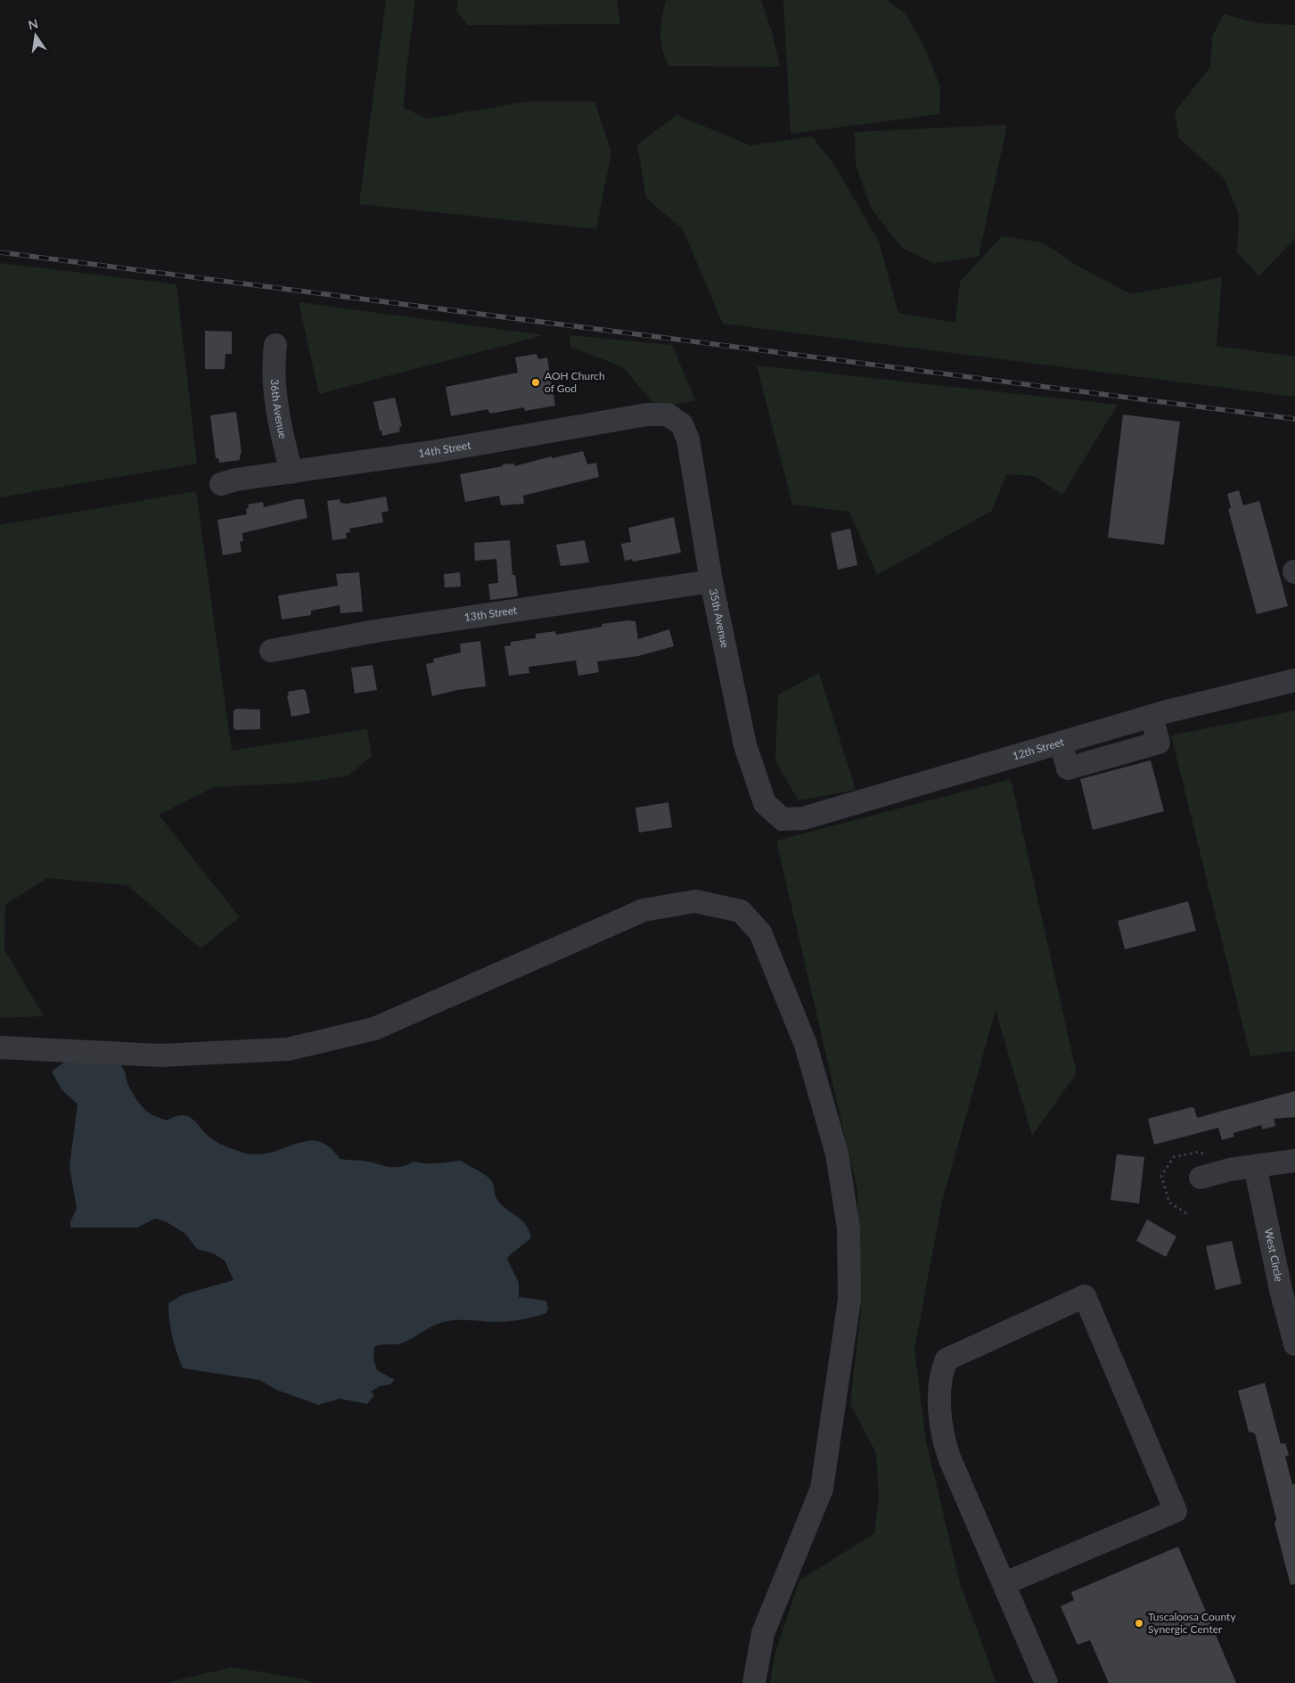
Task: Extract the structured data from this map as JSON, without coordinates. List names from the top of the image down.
{
  "streets": {
    "street": [
      "36th Avenue",
      "14th Street",
      "13th Street",
      "35th Avenue",
      "12th Street",
      "West Circle"
    ]
  },
  "crossings": [
    ["36th Avenue", "14th Street"],
    ["14th Street", "35th Avenue"],
    ["13th Street", "35th Avenue"],
    ["35th Avenue", "12th Street"]
  ],
  "places": ["AOH Church of God", "Tuscaloosa County Synergic Center"],
  "north": "top"
}
